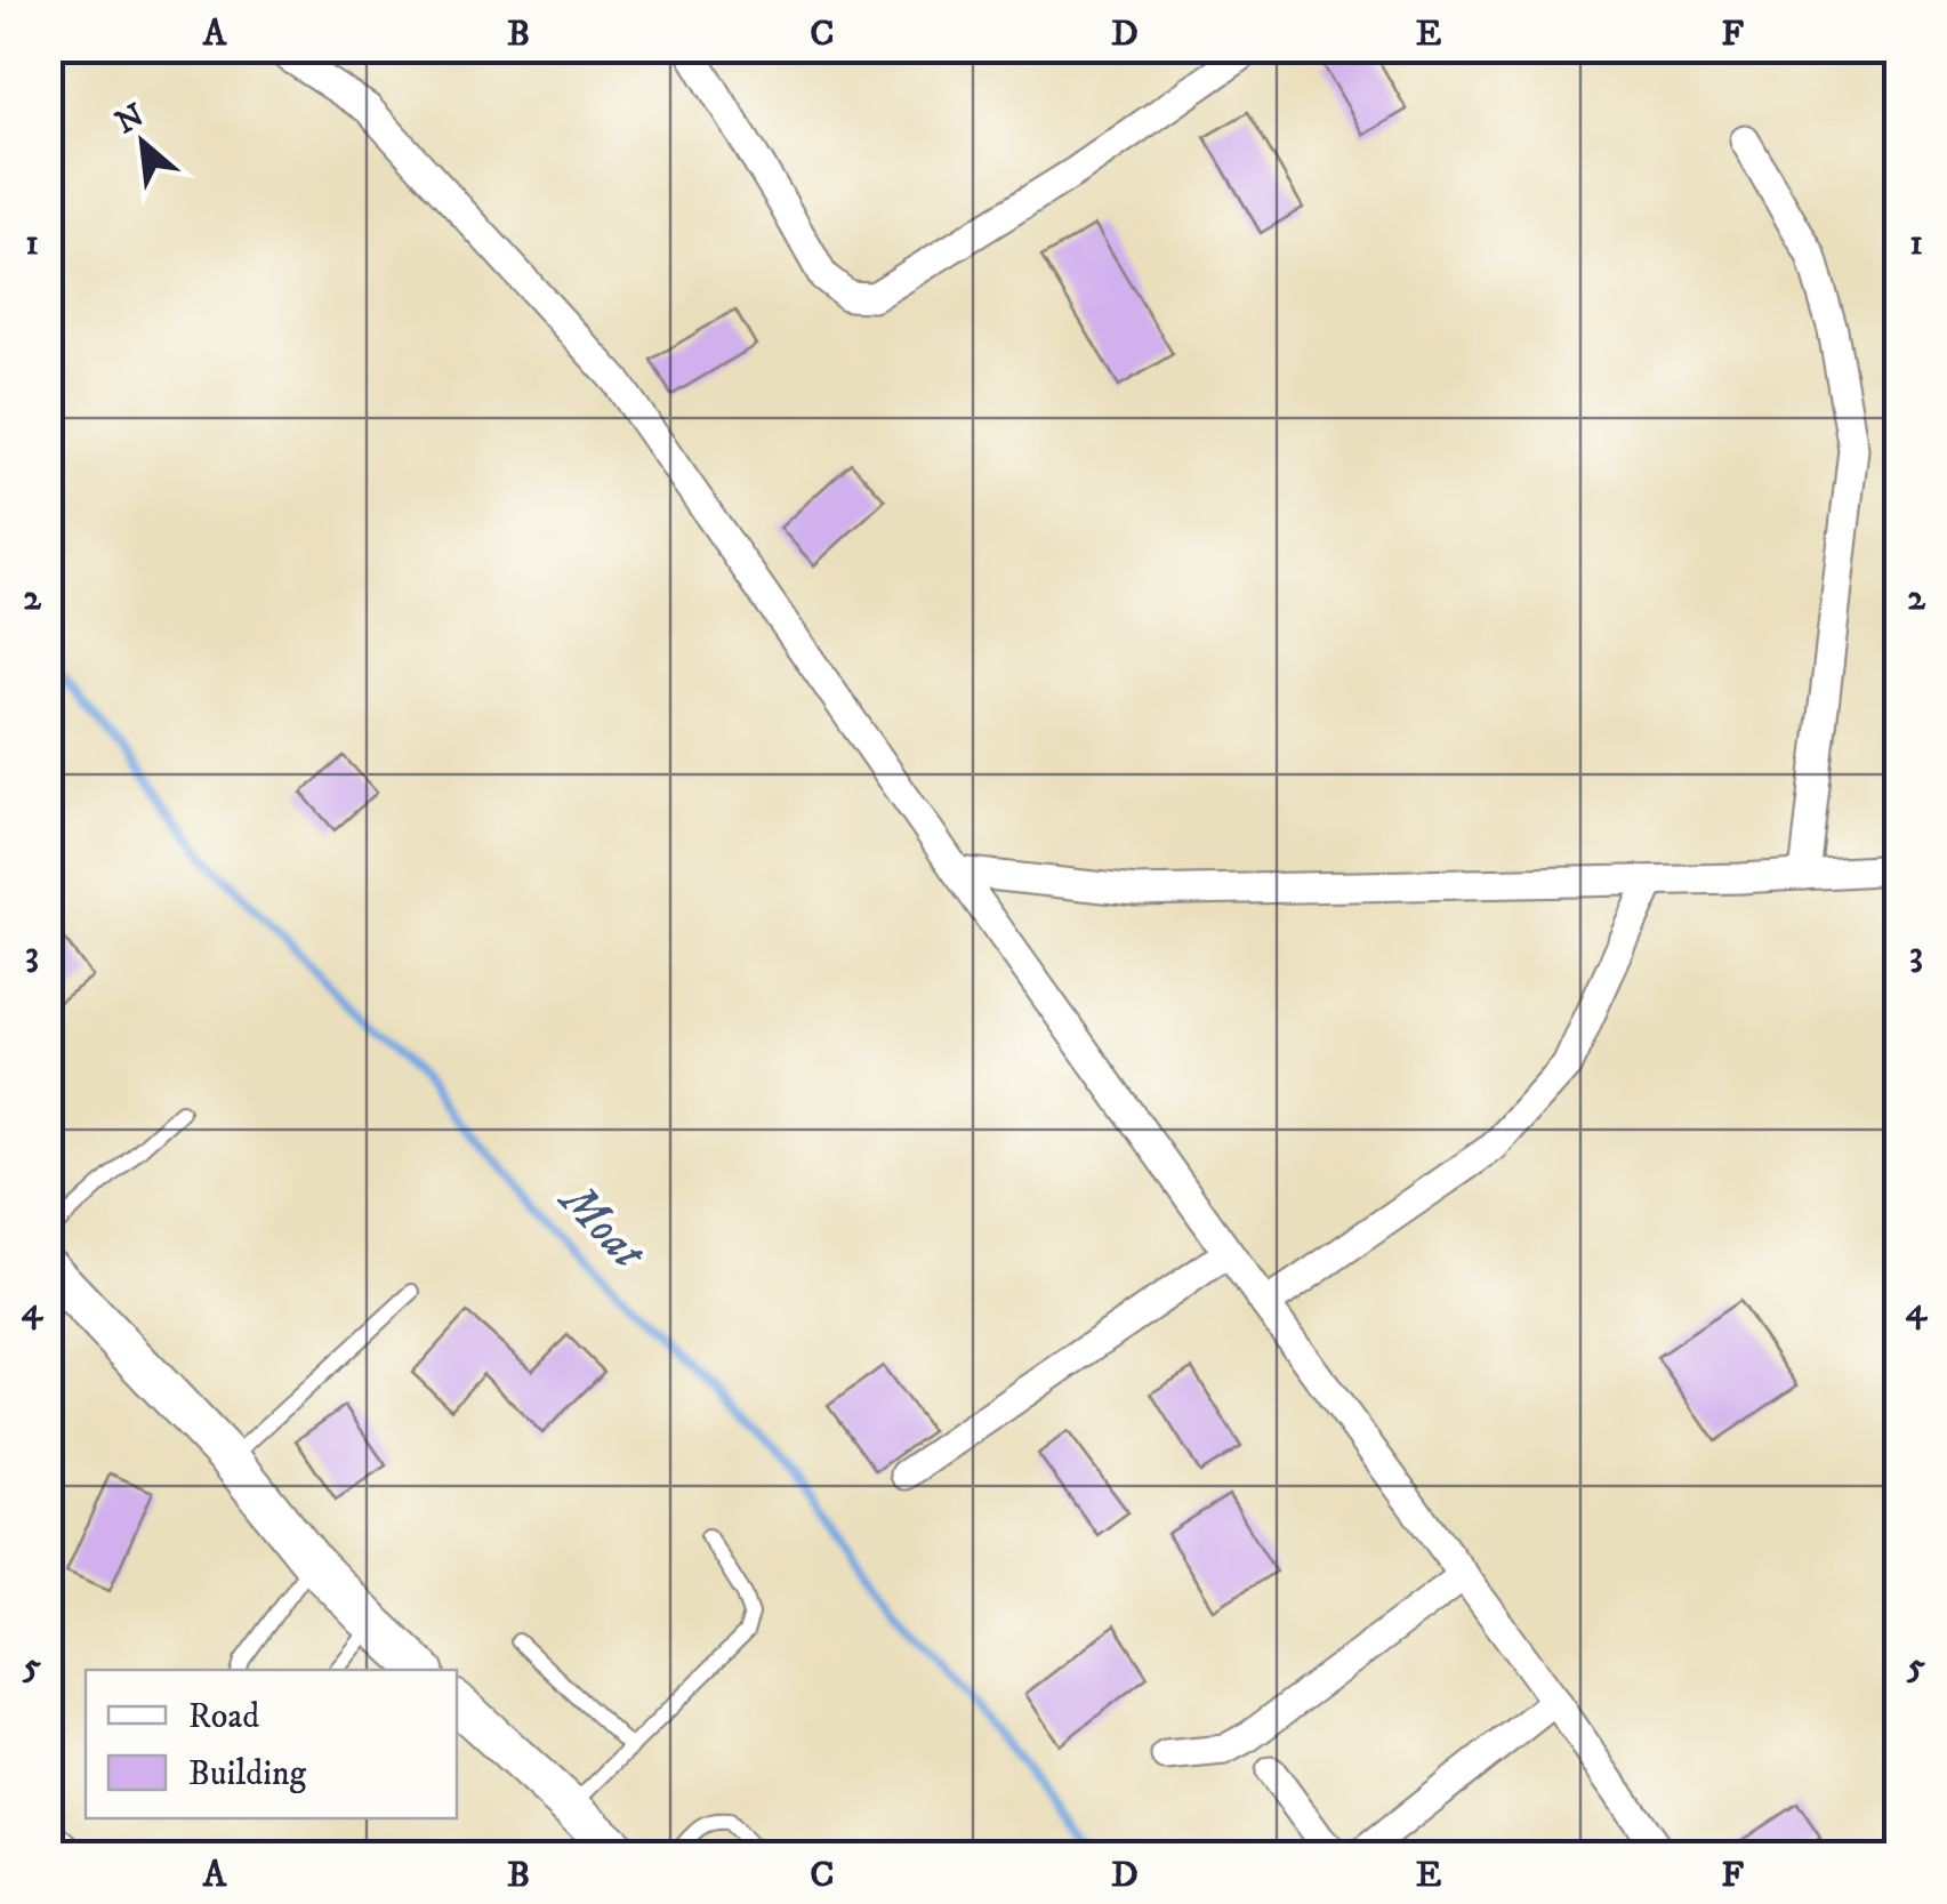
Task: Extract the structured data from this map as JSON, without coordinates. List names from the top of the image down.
{
  "water": ["Moat"],
  "legend": ["Road", "Building"],
  "north": "top left",
  "grid": {
    "columns": [
      "A",
      "B",
      "C",
      "D",
      "E",
      "F"
    ],
    "rows": [
      "1",
      "2",
      "3",
      "4",
      "5"
    ]
  }
}
